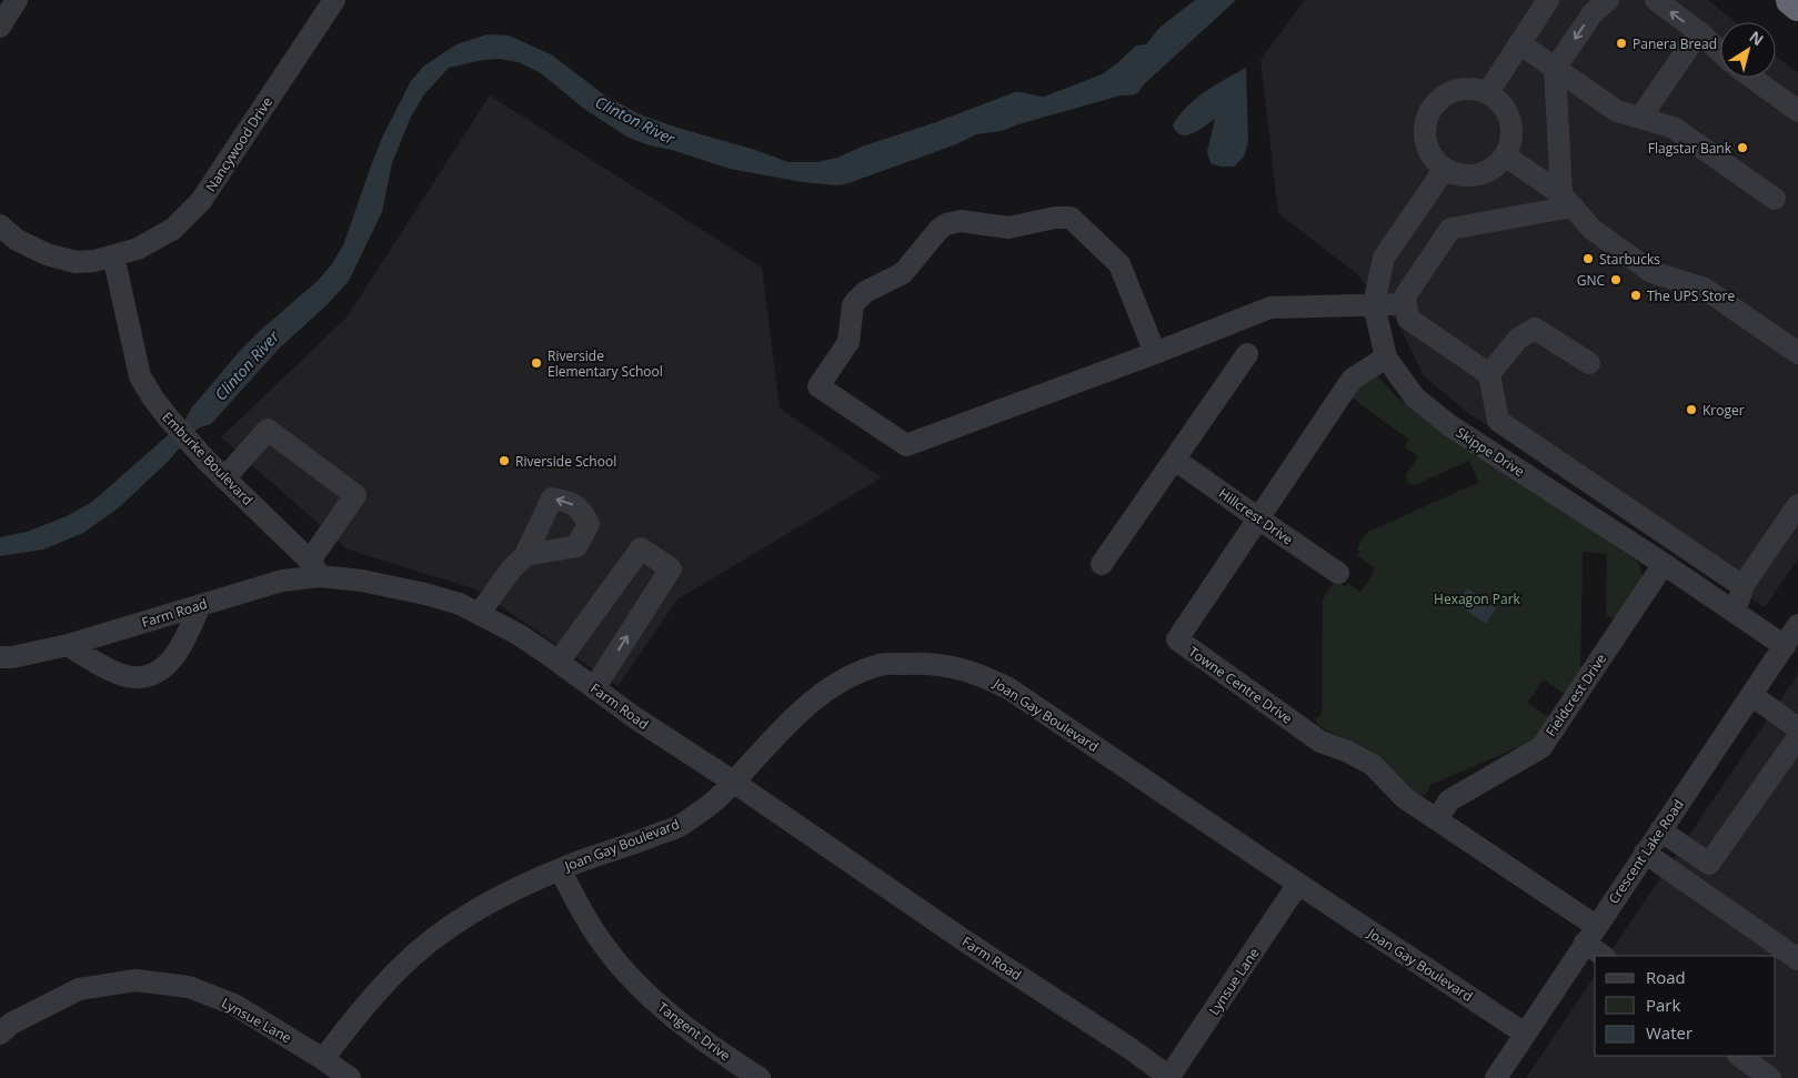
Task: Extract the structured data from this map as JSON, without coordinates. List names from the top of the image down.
{
  "streets": {
    "street": [
      "Nancywood Drive",
      "Skippe Drive",
      "Emburke Boulevard",
      "Hillcrest Drive",
      "Farm Road",
      "Towne Centre Drive",
      "Fieldcrest Drive",
      "Joan Gay Boulevard",
      "Crescent Lake Road",
      "Lynsue Lane",
      "Tangent Drive"
    ]
  },
  "crossings": [
    ["Nancywood Drive", "Emburke Boulevard"],
    ["Skippe Drive", "Towne Centre Drive"],
    ["Skippe Drive", "Fieldcrest Drive"],
    ["Skippe Drive", "Crescent Lake Road"],
    ["Emburke Boulevard", "Farm Road"],
    ["Hillcrest Drive", "Towne Centre Drive"],
    ["Farm Road", "Joan Gay Boulevard"],
    ["Farm Road", "Lynsue Lane"],
    ["Towne Centre Drive", "Fieldcrest Drive"],
    ["Towne Centre Drive", "Crescent Lake Road"],
    ["Joan Gay Boulevard", "Crescent Lake Road"],
    ["Joan Gay Boulevard", "Lynsue Lane"],
    ["Joan Gay Boulevard", "Tangent Drive"]
  ],
  "water": ["Clinton River"],
  "parks": ["Hexagon Park"],
  "places": [
    "Panera Bread",
    "Flagstar Bank",
    "Starbucks",
    "GNC",
    "The UPS Store",
    "Riverside Elementary School",
    "Kroger",
    "Riverside School"
  ],
  "legend": ["Road", "Park", "Water"],
  "north": "top right"
}
